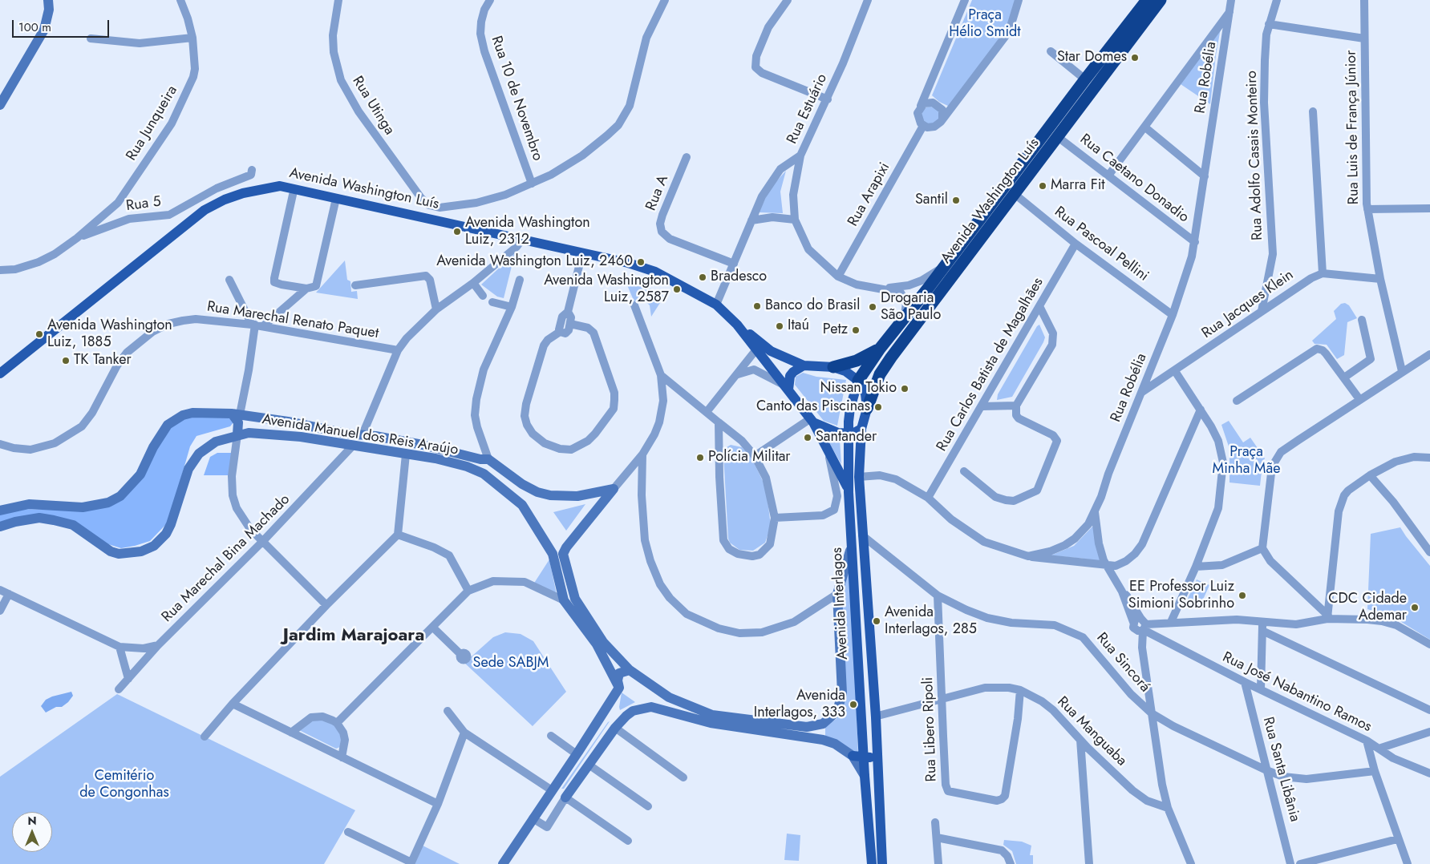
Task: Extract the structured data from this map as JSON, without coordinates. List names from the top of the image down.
{
  "streets": {
    "highway": ["Avenida Washington Luís", "Avenida Interlagos"],
    "street": [
      "Rua Robélia",
      "Rua 10 de Novembro",
      "Rua Utinga",
      "Rua Estuário",
      "Rua Junqueira",
      "Rua Luis de França Júnior",
      "Rua Adolfo Casais Monteiro",
      "Rua Caetano Donadio",
      "Rua A",
      "Rua Arapixi",
      "Rua 5",
      "Rua Pascoal Pellini",
      "Rua Jacques Klein",
      "Rua Marechal Renato Paquet",
      "Rua Carlos Batista de Magalhães",
      "Avenida Manuel dos Reis Araújo",
      "Rua Marechal Bina Machado",
      "Rua Sincorá",
      "Rua José Nabantino Ramos",
      "Rua Libero Ripoli",
      "Rua Manguaba",
      "Rua Santa Libânia"
    ]
  },
  "crossings": [
    ["Rua Robélia", "Rua Caetano Donadio"],
    ["Rua Robélia", "Rua Pascoal Pellini"],
    ["Rua Robélia", "Rua Jacques Klein"],
    ["Rua 10 de Novembro", "Rua Utinga"],
    ["Rua Estuário", "Avenida Washington Luís"],
    ["Rua Estuário", "Rua A"],
    ["Rua Junqueira", "Rua 5"],
    ["Rua Luis de França Júnior", "Rua Jacques Klein"],
    ["Rua Adolfo Casais Monteiro", "Rua Jacques Klein"],
    ["Rua Caetano Donadio", "Avenida Washington Luís"],
    ["Avenida Washington Luís", "Rua Pascoal Pellini"],
    ["Avenida Washington Luís", "Avenida Interlagos"],
    ["Rua Pascoal Pellini", "Rua Carlos Batista de Magalhães"],
    ["Avenida Manuel dos Reis Araújo", "Rua Marechal Bina Machado"],
    ["Avenida Interlagos", "Rua Sincorá"],
    ["Avenida Interlagos", "Rua Manguaba"],
    ["Rua Sincorá", "Rua Libero Ripoli"],
    ["Rua Sincorá", "Rua Santa Libânia"],
    ["Rua José Nabantino Ramos", "Rua Santa Libânia"],
    ["Rua Libero Ripoli", "Rua Manguaba"]
  ],
  "districts": ["Jardim Marajoara"],
  "parks": [
    "Praça Hélio Smidt",
    "Praça Minha Mãe",
    "Sede SABJM",
    "Cemitério de Congonhas"
  ],
  "places": [
    "Star Domes",
    "Marra Fit",
    "Santil",
    "Avenida Washington Luiz, 2312",
    "Avenida Washington Luiz, 2460",
    "Bradesco",
    "Avenida Washington Luiz, 2587",
    "Banco do Brasil",
    "Drogaria São Paulo",
    "Itaú",
    "Petz",
    "Avenida Washington Luiz, 1885",
    "TK Tanker",
    "Nissan Tokio",
    "Canto das Piscinas",
    "Santander",
    "Polícia Militar",
    "EE Professor Luiz Simioni Sobrinho",
    "CDC Cidade Ademar",
    "Avenida Interlagos, 285",
    "Avenida Interlagos, 333"
  ],
  "scale_bar": "100 m",
  "north": "top"
}
